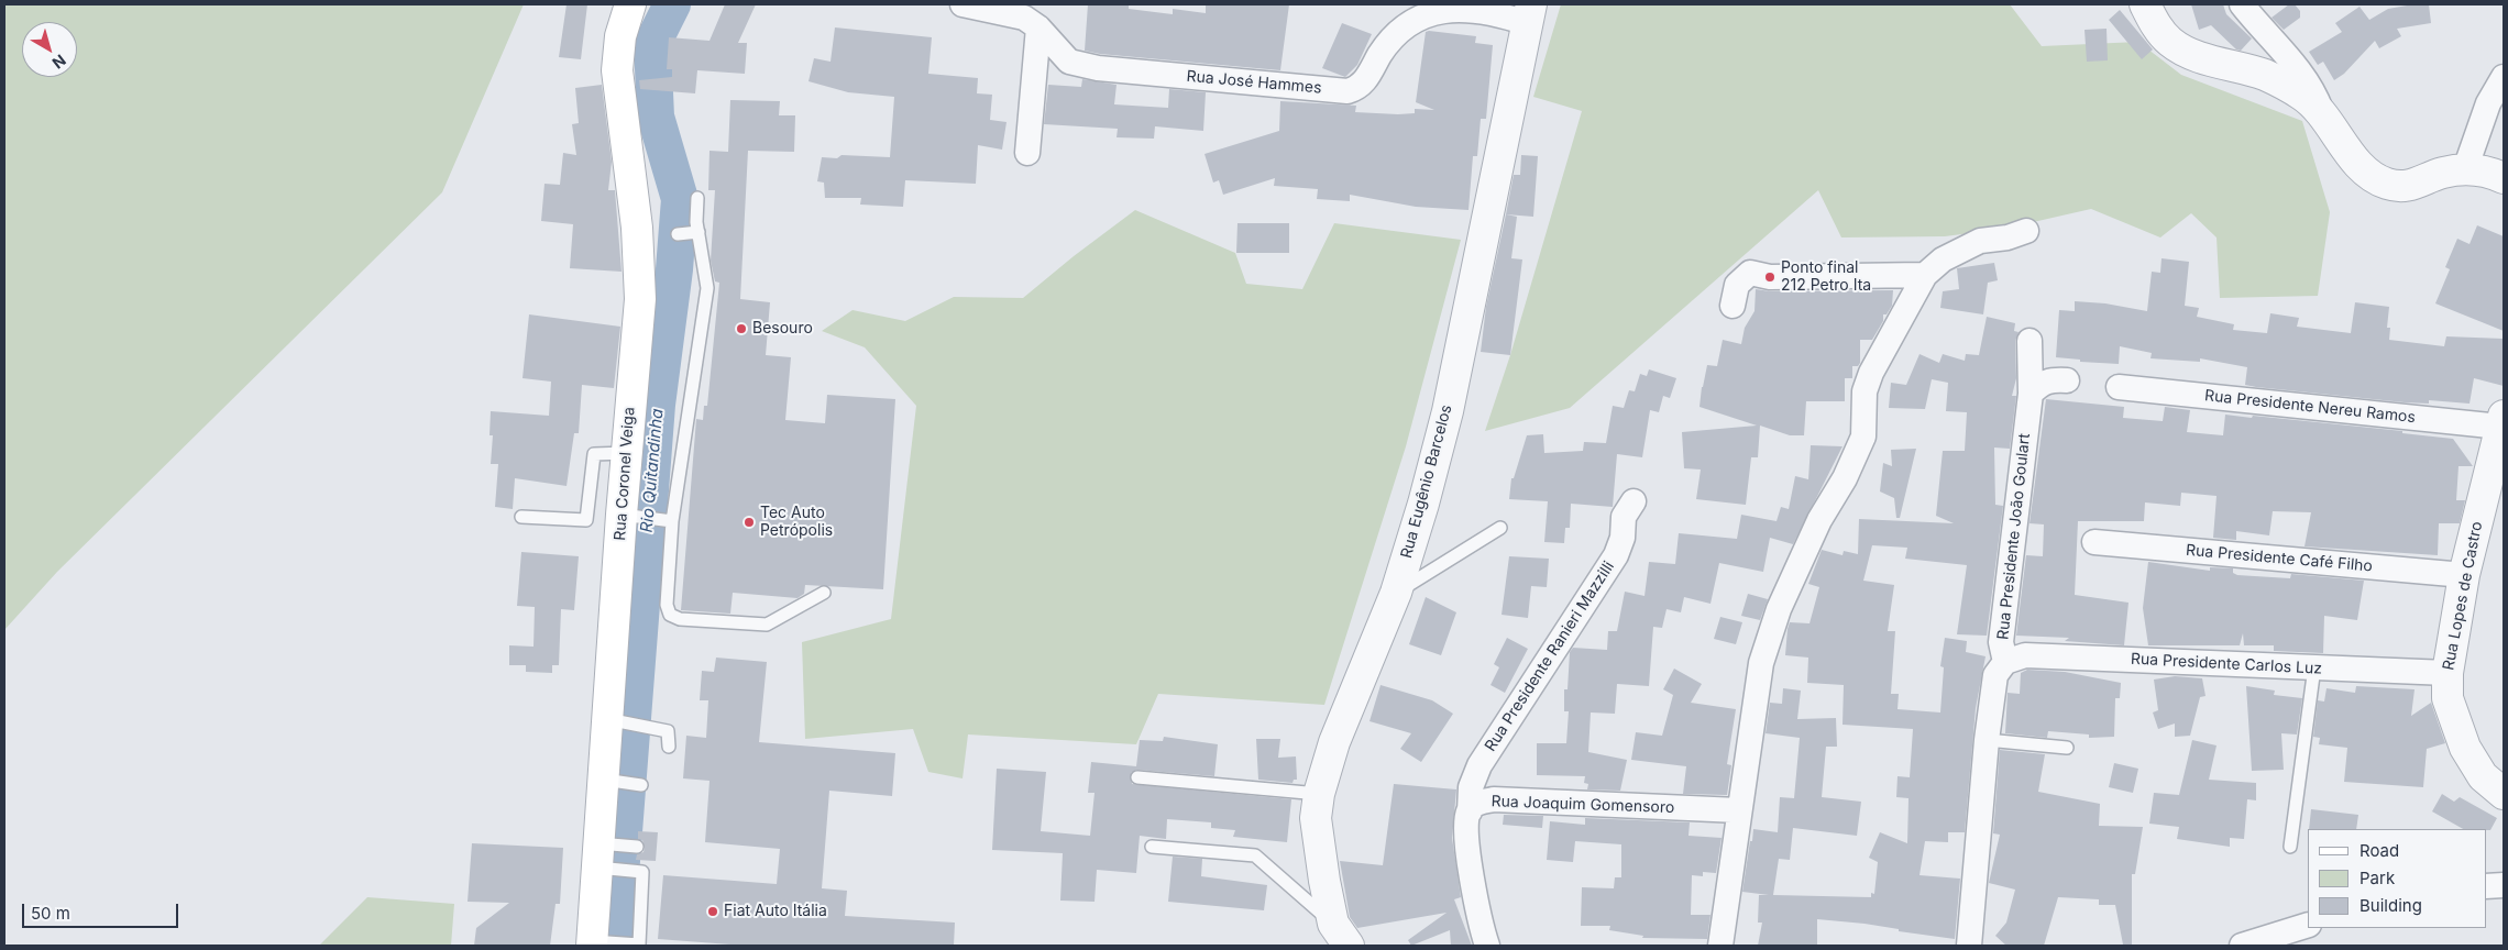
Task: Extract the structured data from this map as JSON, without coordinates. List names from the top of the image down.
{
  "streets": {
    "main road": ["Rua Coronel Veiga"],
    "street": [
      "Rua José Hammes",
      "Rua Presidente Nereu Ramos",
      "Rua Eugênio Barcelos",
      "Rua Presidente João Goulart",
      "Rua Presidente Café Filho",
      "Rua Lopes de Castro",
      "Rua Presidente Ranieri Mazzilli",
      "Rua Presidente Carlos Luz",
      "Rua Joaquim Gomensoro"
    ]
  },
  "crossings": [
    ["Rua José Hammes", "Rua Eugênio Barcelos"],
    ["Rua Presidente Nereu Ramos", "Rua Lopes de Castro"],
    ["Rua Presidente João Goulart", "Rua Presidente Carlos Luz"],
    ["Rua Presidente Café Filho", "Rua Lopes de Castro"],
    ["Rua Lopes de Castro", "Rua Presidente Carlos Luz"],
    ["Rua Presidente Ranieri Mazzilli", "Rua Joaquim Gomensoro"]
  ],
  "water": ["Rio Quitandinha"],
  "places": [
    "Ponto final 212 Petro Ita",
    "Besouro",
    "Tec Auto Petrópolis",
    "Fiat Auto Itália"
  ],
  "legend": ["Road", "Park", "Building"],
  "scale_bar": "50 m",
  "north": "bottom right"
}
